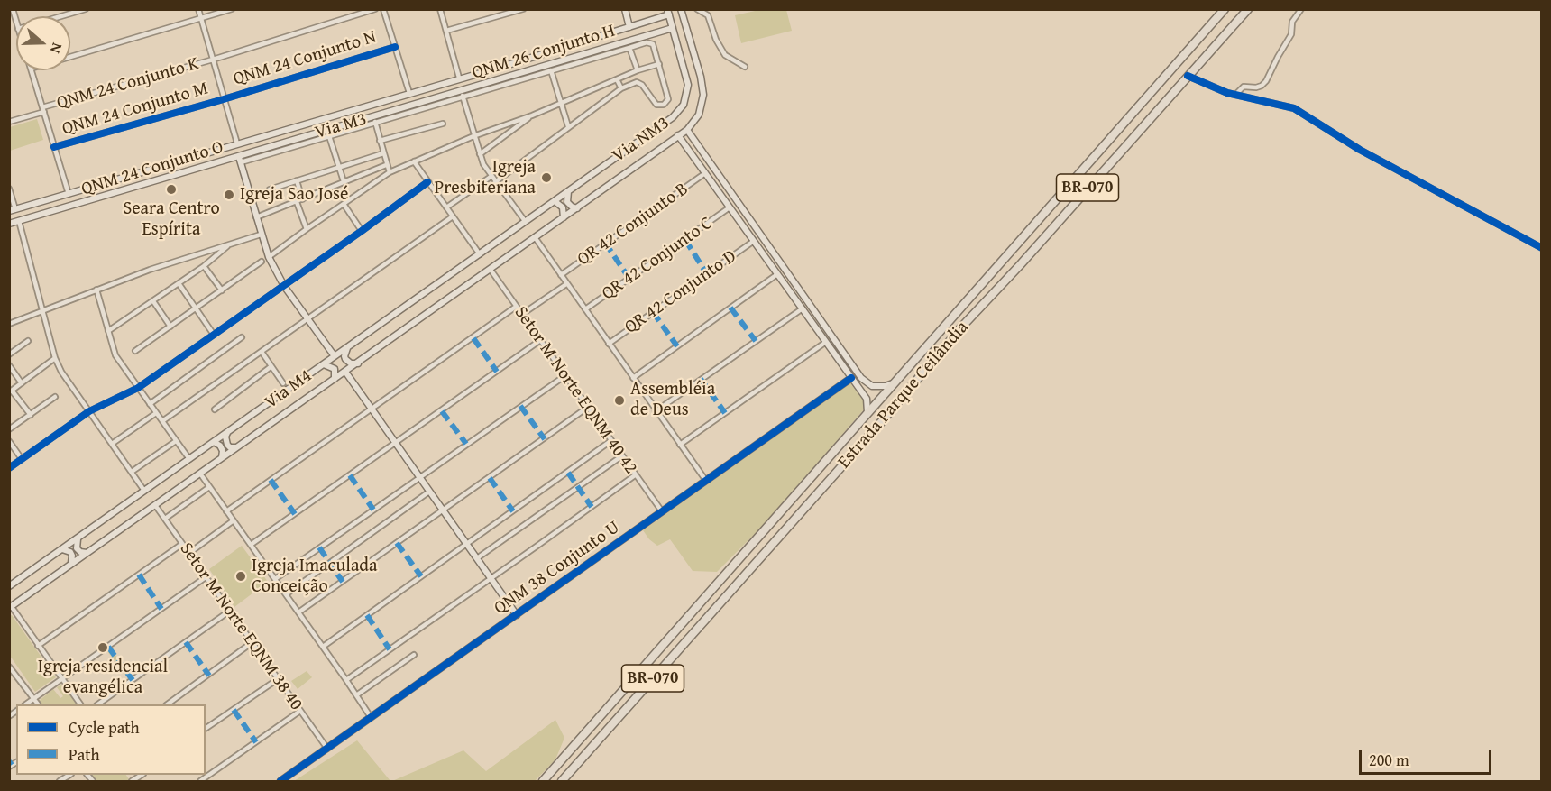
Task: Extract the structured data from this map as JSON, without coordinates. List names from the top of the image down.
{
  "streets": {
    "highway": ["BR-070", "Estrada Parque Ceilândia"],
    "main road": [
      "QNM 26 Conjunto H",
      "Via M3",
      "Via NM3",
      "QNM 24 Conjunto O",
      "Via M4",
      "QNM 38 Conjunto U"
    ],
    "street": [
      "QNM 24 Conjunto N",
      "QNM 24 Conjunto K",
      "QNM 24 Conjunto M",
      "QR 42 Conjunto B",
      "QR 42 Conjunto C",
      "QR 42 Conjunto D",
      "Setor M Norte EQNM 40 42",
      "Setor M Norte EQNM 38 40"
    ]
  },
  "crossings": [
    ["QNM 24 Conjunto N", "QNM 24 Conjunto M"],
    ["Via M3", "Via NM3"],
    ["Via NM3", "Via M4"],
    ["Via M4", "Setor M Norte EQNM 40 42"],
    ["Via M4", "Setor M Norte EQNM 38 40"],
    ["Setor M Norte EQNM 40 42", "QNM 38 Conjunto U"],
    ["QNM 38 Conjunto U", "Setor M Norte EQNM 38 40"]
  ],
  "places": [
    "Igreja Presbiteriana",
    "Seara Centro Espírita",
    "Igreja Sao José",
    "Assembléia de Deus",
    "Igreja Imaculada Conceição",
    "Igreja residencial evangélica"
  ],
  "legend": ["Cycle path", "Path"],
  "scale_bar": "200 m",
  "north": "right"
}
